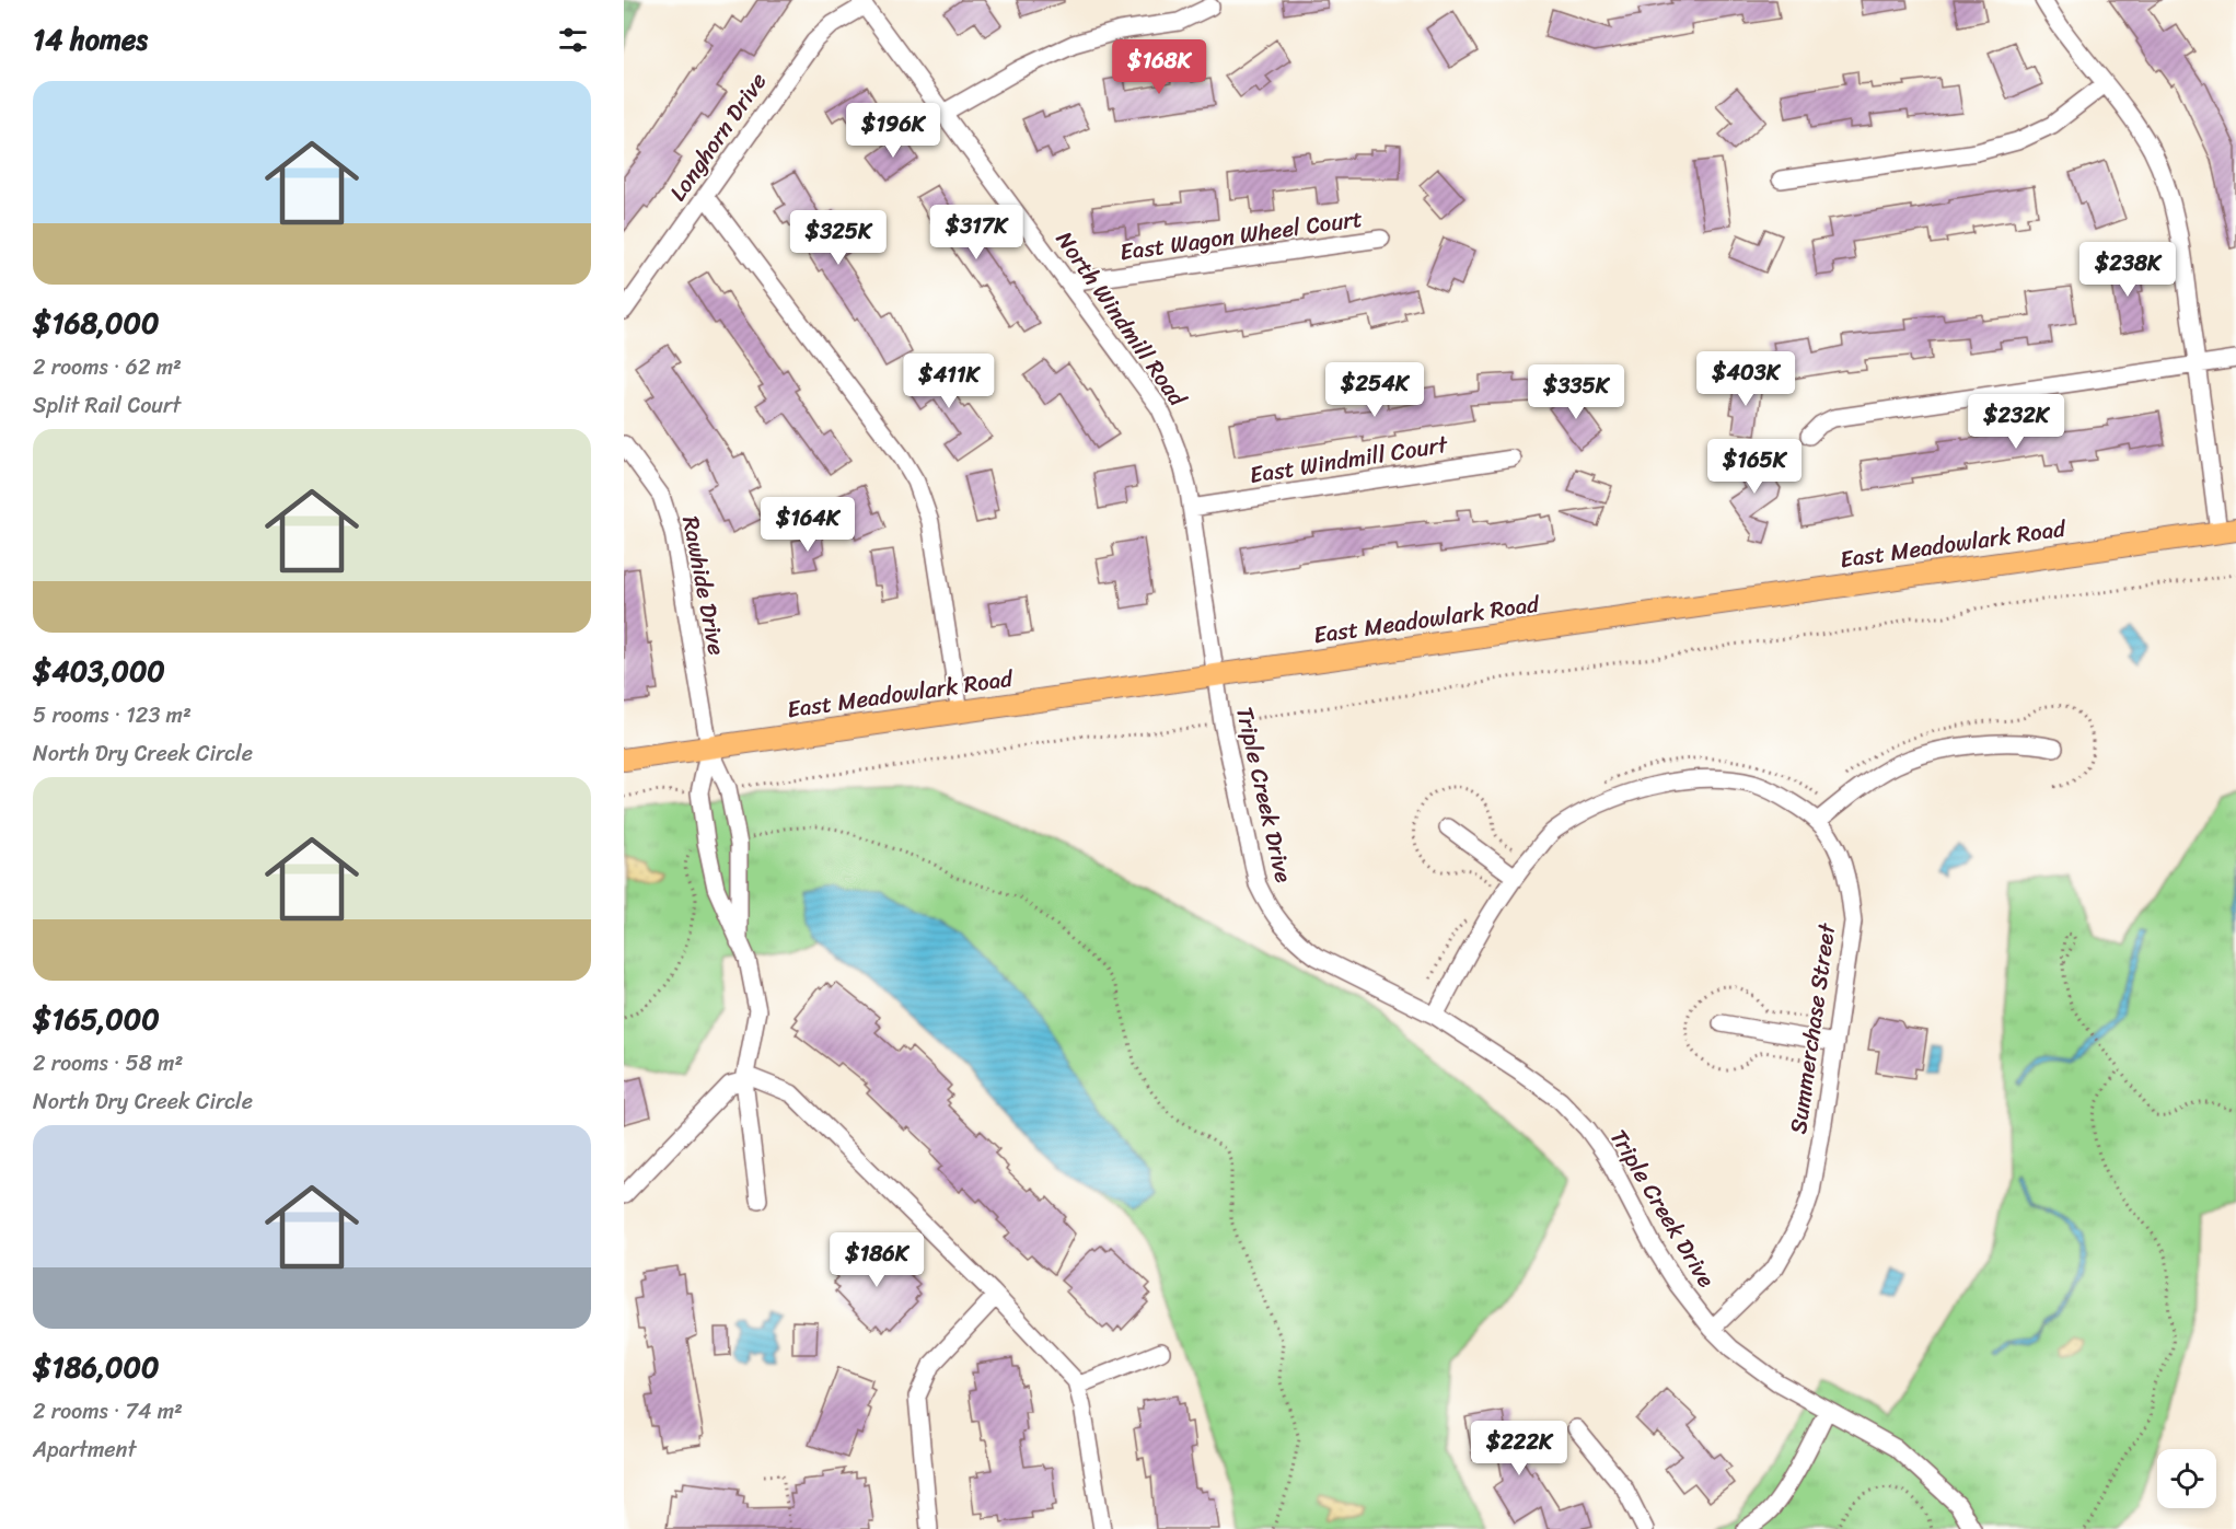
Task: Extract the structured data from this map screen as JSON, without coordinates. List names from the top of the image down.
{
  "streets": {
    "main road": ["East Meadowlark Road"],
    "street": [
      "Longhorn Drive",
      "East Wagon Wheel Court",
      "North Windmill Road",
      "East Windmill Court",
      "Rawhide Drive",
      "Triple Creek Drive",
      "Summerchase Street"
    ]
  },
  "crossings": [
    ["Longhorn Drive", "North Windmill Road"],
    ["East Wagon Wheel Court", "North Windmill Road"],
    ["North Windmill Road", "East Windmill Court"],
    ["North Windmill Road", "East Meadowlark Road"],
    ["North Windmill Road", "Triple Creek Drive"],
    ["East Meadowlark Road", "Rawhide Drive"],
    ["East Meadowlark Road", "Triple Creek Drive"],
    ["Triple Creek Drive", "Summerchase Street"]
  ],
  "page": {
    "heading": "14 homes",
    "price": [
      "$168K",
      "$196K",
      "$317K",
      "$325K",
      "$238K",
      "$403K",
      "$411K",
      "$254K",
      "$335K",
      "$232K",
      "$165K",
      "$164K",
      "$186K",
      "$222K"
    ],
    "list": [
      {
        "name": "$168,000",
        "note": "2 rooms · 62 m² · Split Rail Court"
      },
      {
        "name": "$403,000",
        "note": "5 rooms · 123 m² · North Dry Creek Circle"
      },
      {
        "name": "$165,000",
        "note": "2 rooms · 58 m² · North Dry Creek Circle"
      },
      {
        "name": "$186,000",
        "note": "2 rooms · 74 m² · Apartment"
      }
    ]
  }
}
